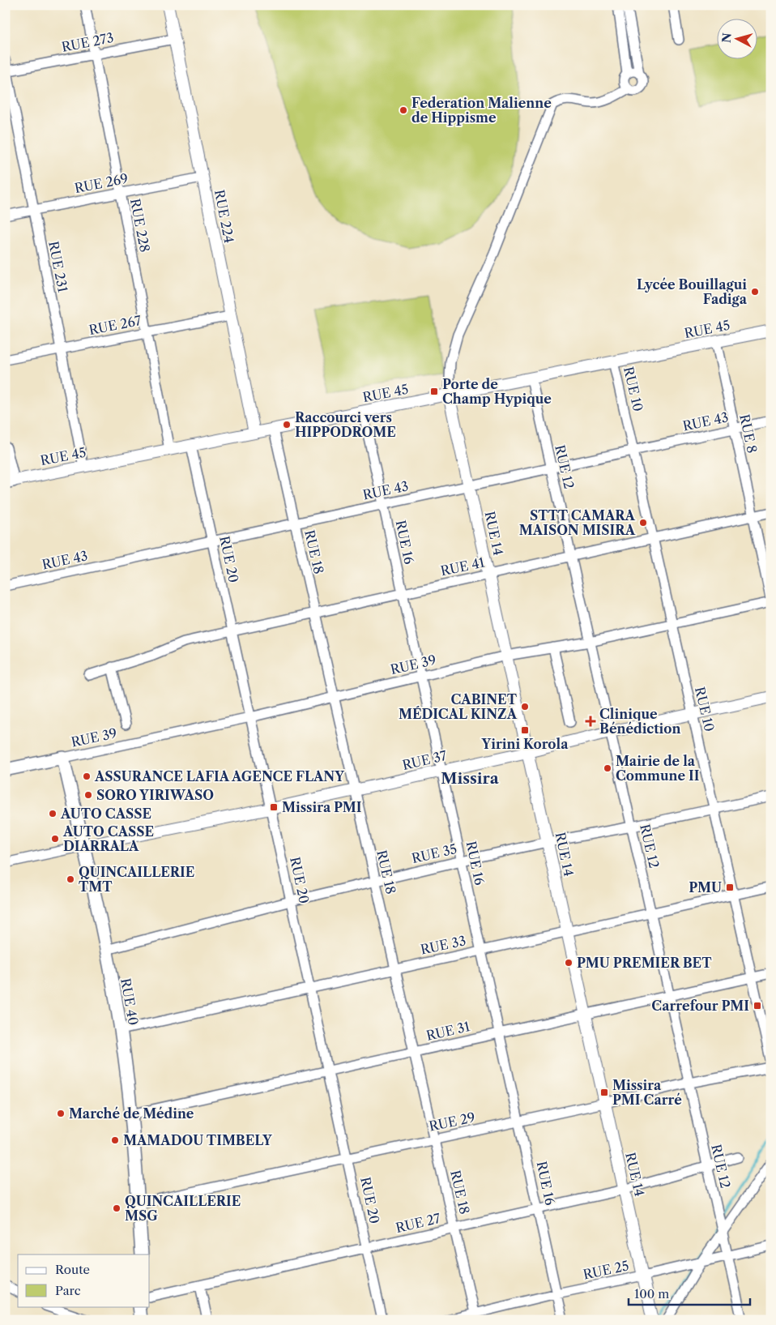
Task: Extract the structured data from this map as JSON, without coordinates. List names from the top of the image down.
{
  "streets": {
    "main road": ["RUE 40"],
    "street": [
      "RUE 273",
      "RUE 269",
      "RUE 224",
      "RUE 228",
      "RUE 231",
      "RUE 267",
      "RUE 45",
      "RUE 10",
      "RUE 43",
      "RUE 8",
      "RUE 12",
      "RUE 14",
      "RUE 16",
      "RUE 18",
      "RUE 20",
      "RUE 41",
      "RUE 39",
      "RUE 37",
      "RUE 35",
      "RUE 33",
      "RUE 31",
      "RUE 29",
      "RUE 27",
      "RUE 25"
    ]
  },
  "crossings": [
    ["RUE 273", "RUE 224"],
    ["RUE 273", "RUE 228"],
    ["RUE 273", "RUE 231"],
    ["RUE 269", "RUE 224"],
    ["RUE 269", "RUE 228"],
    ["RUE 269", "RUE 231"],
    ["RUE 224", "RUE 267"],
    ["RUE 224", "RUE 45"],
    ["RUE 228", "RUE 267"],
    ["RUE 228", "RUE 45"],
    ["RUE 231", "RUE 267"],
    ["RUE 231", "RUE 45"],
    ["RUE 45", "RUE 10"],
    ["RUE 45", "RUE 8"],
    ["RUE 45", "RUE 12"],
    ["RUE 45", "RUE 14"],
    ["RUE 45", "RUE 16"],
    ["RUE 45", "RUE 18"],
    ["RUE 45", "RUE 20"],
    ["RUE 10", "RUE 43"],
    ["RUE 10", "RUE 41"],
    ["RUE 10", "RUE 39"],
    ["RUE 10", "RUE 37"],
    ["RUE 10", "RUE 35"],
    ["RUE 10", "RUE 33"],
    ["RUE 10", "RUE 31"],
    ["RUE 43", "RUE 8"],
    ["RUE 43", "RUE 12"],
    ["RUE 43", "RUE 14"],
    ["RUE 43", "RUE 16"],
    ["RUE 43", "RUE 18"],
    ["RUE 43", "RUE 20"],
    ["RUE 8", "RUE 41"],
    ["RUE 8", "RUE 39"],
    ["RUE 12", "RUE 41"],
    ["RUE 12", "RUE 39"],
    ["RUE 12", "RUE 37"],
    ["RUE 12", "RUE 35"],
    ["RUE 12", "RUE 33"],
    ["RUE 12", "RUE 31"],
    ["RUE 12", "RUE 29"],
    ["RUE 12", "RUE 27"],
    ["RUE 12", "RUE 25"],
    ["RUE 14", "RUE 41"],
    ["RUE 14", "RUE 39"],
    ["RUE 14", "RUE 37"],
    ["RUE 14", "RUE 35"],
    ["RUE 14", "RUE 33"],
    ["RUE 14", "RUE 31"],
    ["RUE 14", "RUE 29"],
    ["RUE 14", "RUE 27"],
    ["RUE 14", "RUE 25"],
    ["RUE 16", "RUE 41"],
    ["RUE 16", "RUE 39"],
    ["RUE 16", "RUE 37"],
    ["RUE 16", "RUE 35"],
    ["RUE 16", "RUE 33"],
    ["RUE 16", "RUE 31"],
    ["RUE 16", "RUE 29"],
    ["RUE 16", "RUE 27"],
    ["RUE 16", "RUE 25"],
    ["RUE 18", "RUE 41"],
    ["RUE 18", "RUE 39"],
    ["RUE 18", "RUE 37"],
    ["RUE 18", "RUE 35"],
    ["RUE 18", "RUE 33"],
    ["RUE 18", "RUE 31"],
    ["RUE 18", "RUE 29"],
    ["RUE 18", "RUE 27"],
    ["RUE 18", "RUE 25"],
    ["RUE 20", "RUE 41"],
    ["RUE 20", "RUE 39"],
    ["RUE 20", "RUE 37"],
    ["RUE 20", "RUE 35"],
    ["RUE 20", "RUE 33"],
    ["RUE 20", "RUE 31"],
    ["RUE 20", "RUE 29"],
    ["RUE 20", "RUE 27"],
    ["RUE 39", "RUE 40"],
    ["RUE 37", "RUE 40"],
    ["RUE 35", "RUE 40"],
    ["RUE 33", "RUE 40"],
    ["RUE 40", "RUE 31"],
    ["RUE 40", "RUE 29"]
  ],
  "districts": ["Missira"],
  "places": {
    "other": [
      "Federation Malienne de Hippisme",
      "Lycée Bouillagui Fadiga",
      "Raccourci vers HIPPODROME",
      "STTT CAMARA MAISON MISIRA",
      "CABINET MÉDICAL KINZA",
      "Mairie de la Commune II",
      "ASSURANCE LAFIA AGENCE FLANY",
      "SORO YIRIWASO",
      "AUTO CASSE",
      "AUTO CASSE DIARRALA",
      "QUINCAILLERIE TMT",
      "PMU PREMIER BET",
      "Marché de Médine",
      "MAMADOU TIMBELY",
      "QUINCAILLERIE MSG"
    ],
    "transit": [
      "Porte de Champ Hypique",
      "Yirini Korola",
      "Missira PMI",
      "PMU",
      "Carrefour PMI",
      "Missira PMI Carré"
    ],
    "health": ["Clinique Bénédiction"]
  },
  "legend": ["Route", "Parc"],
  "scale_bar": "100 m",
  "north": "left"
}
